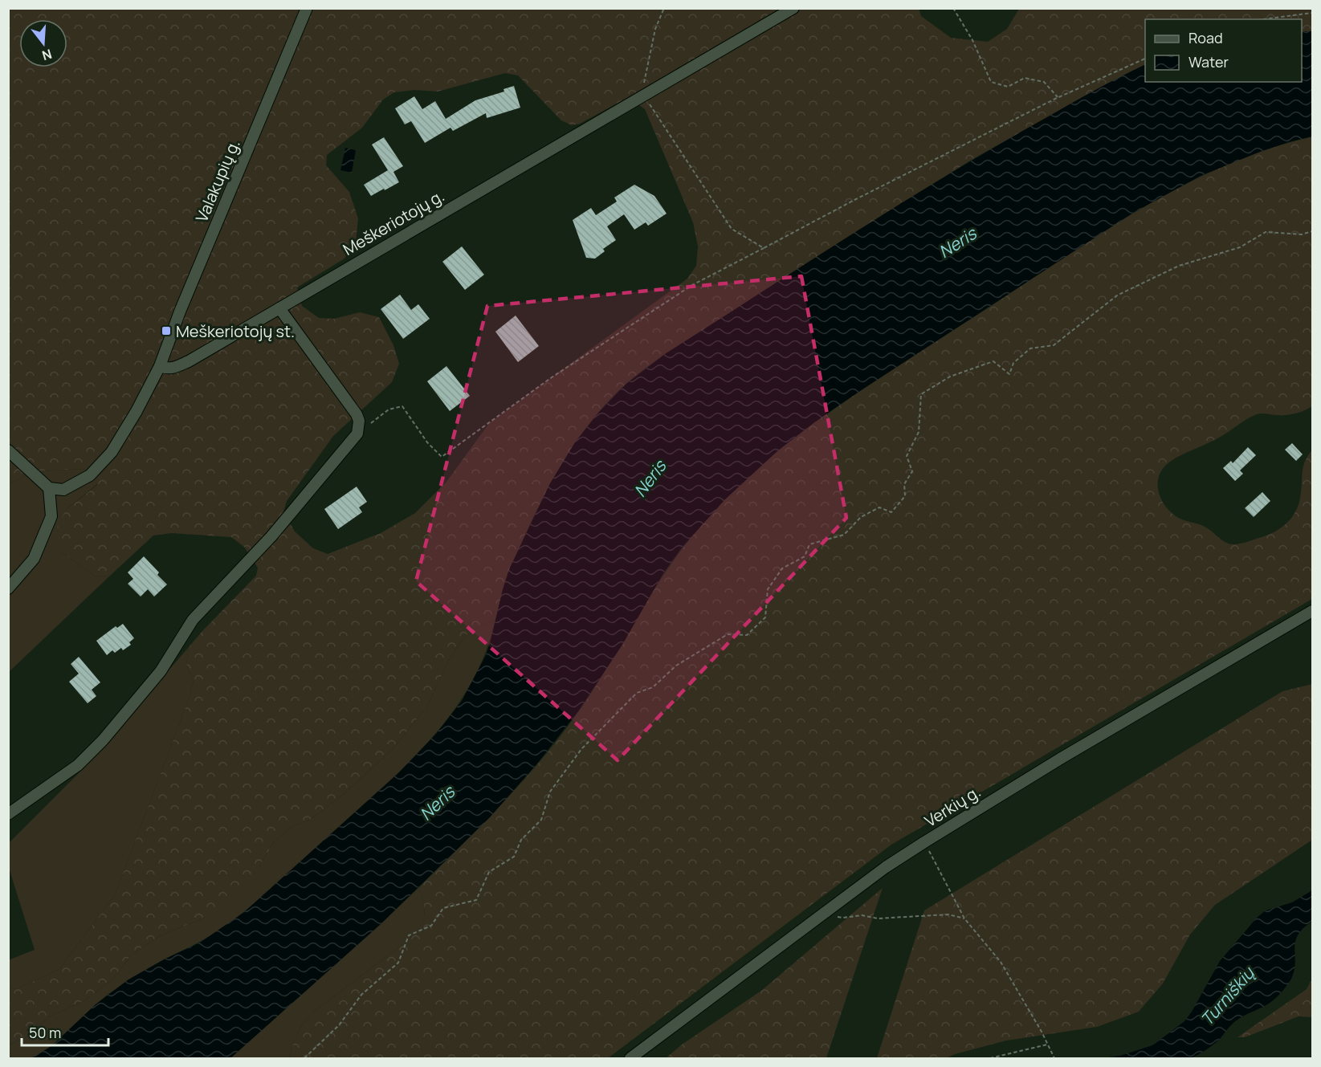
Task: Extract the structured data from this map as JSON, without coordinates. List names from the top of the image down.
{
  "streets": {
    "street": ["Valakupių g.", "Meškeriotojų g.", "Verkių g."]
  },
  "crossings": [
    ["Valakupių g.", "Meškeriotojų g."]
  ],
  "water": ["Neris", "Turniškių"],
  "places": {
    "transit": ["Meškeriotojų st."]
  },
  "legend": ["Road", "Water"],
  "scale_bar": "50 m",
  "north": "bottom"
}
